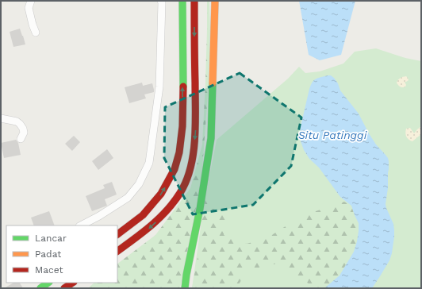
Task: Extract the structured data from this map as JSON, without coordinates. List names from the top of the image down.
{
  "water": ["Situ Patinggi"],
  "legend": ["Lancar", "Padat", "Macet"]
}
